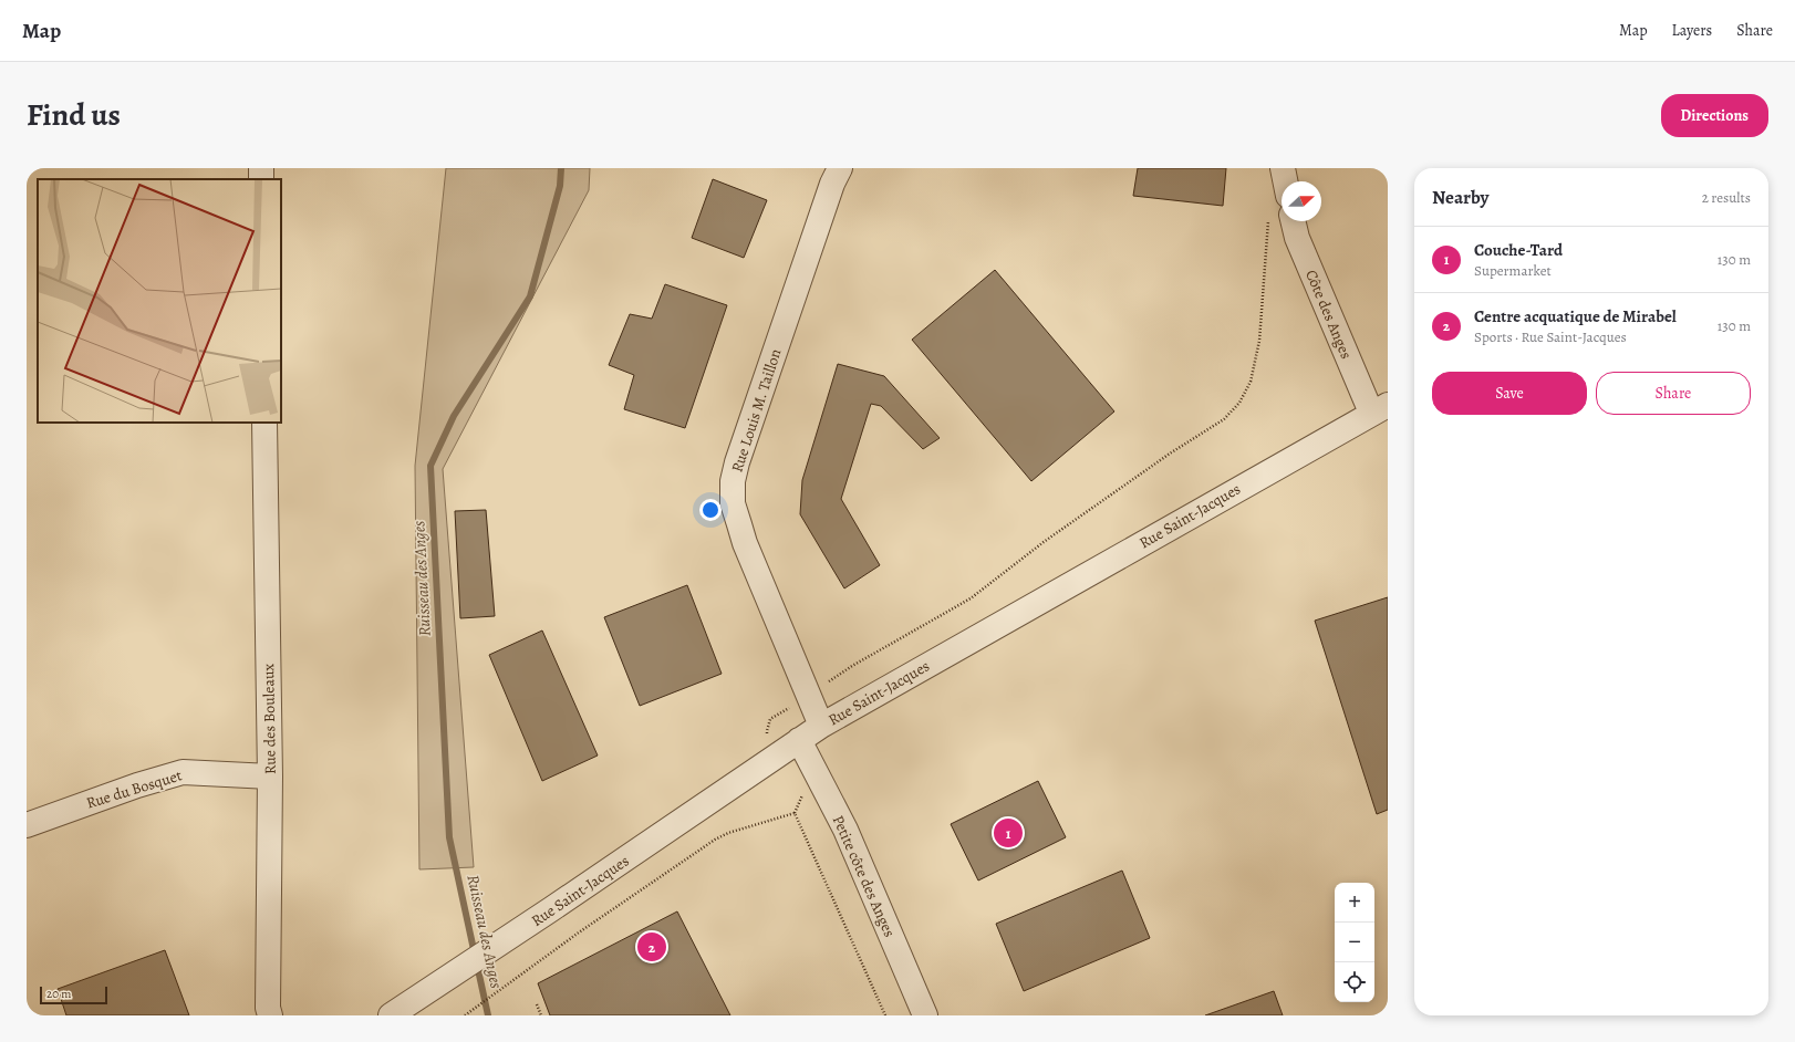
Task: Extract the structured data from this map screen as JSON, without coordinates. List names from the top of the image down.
{
  "streets": {
    "street": [
      "Côte des Anges",
      "Rue Louis M. Taillon",
      "Rue Saint-Jacques",
      "Rue des Bouleaux",
      "Rue du Bosquet",
      "Petite côte des Anges"
    ]
  },
  "crossings": [
    ["Côte des Anges", "Rue Saint-Jacques"],
    ["Rue Louis M. Taillon", "Rue Saint-Jacques"],
    ["Rue Saint-Jacques", "Petite côte des Anges"],
    ["Rue des Bouleaux", "Rue du Bosquet"]
  ],
  "water": ["Ruisseau des Anges"],
  "scale_bar": "20 m",
  "north": "right",
  "page": {
    "header": "Map",
    "nav": ["Map", "Layers", "Share"],
    "title": "Find us",
    "buttons": [
      "Directions",
      ["Save", "Share"]
    ],
    "heading": ["Nearby", "2 results"],
    "list": [
      {
        "mark": "1",
        "name": "Couche-Tard",
        "note": "Supermarket",
        "value": "130 m"
      },
      {
        "mark": "2",
        "name": "Centre acquatique de Mirabel",
        "note": "Sports · Rue Saint-Jacques",
        "value": "130 m"
      }
    ],
    "pins": ["1", "2"],
    "map_buttons": ["+", "−"],
    "scale": "20 m"
  }
}
